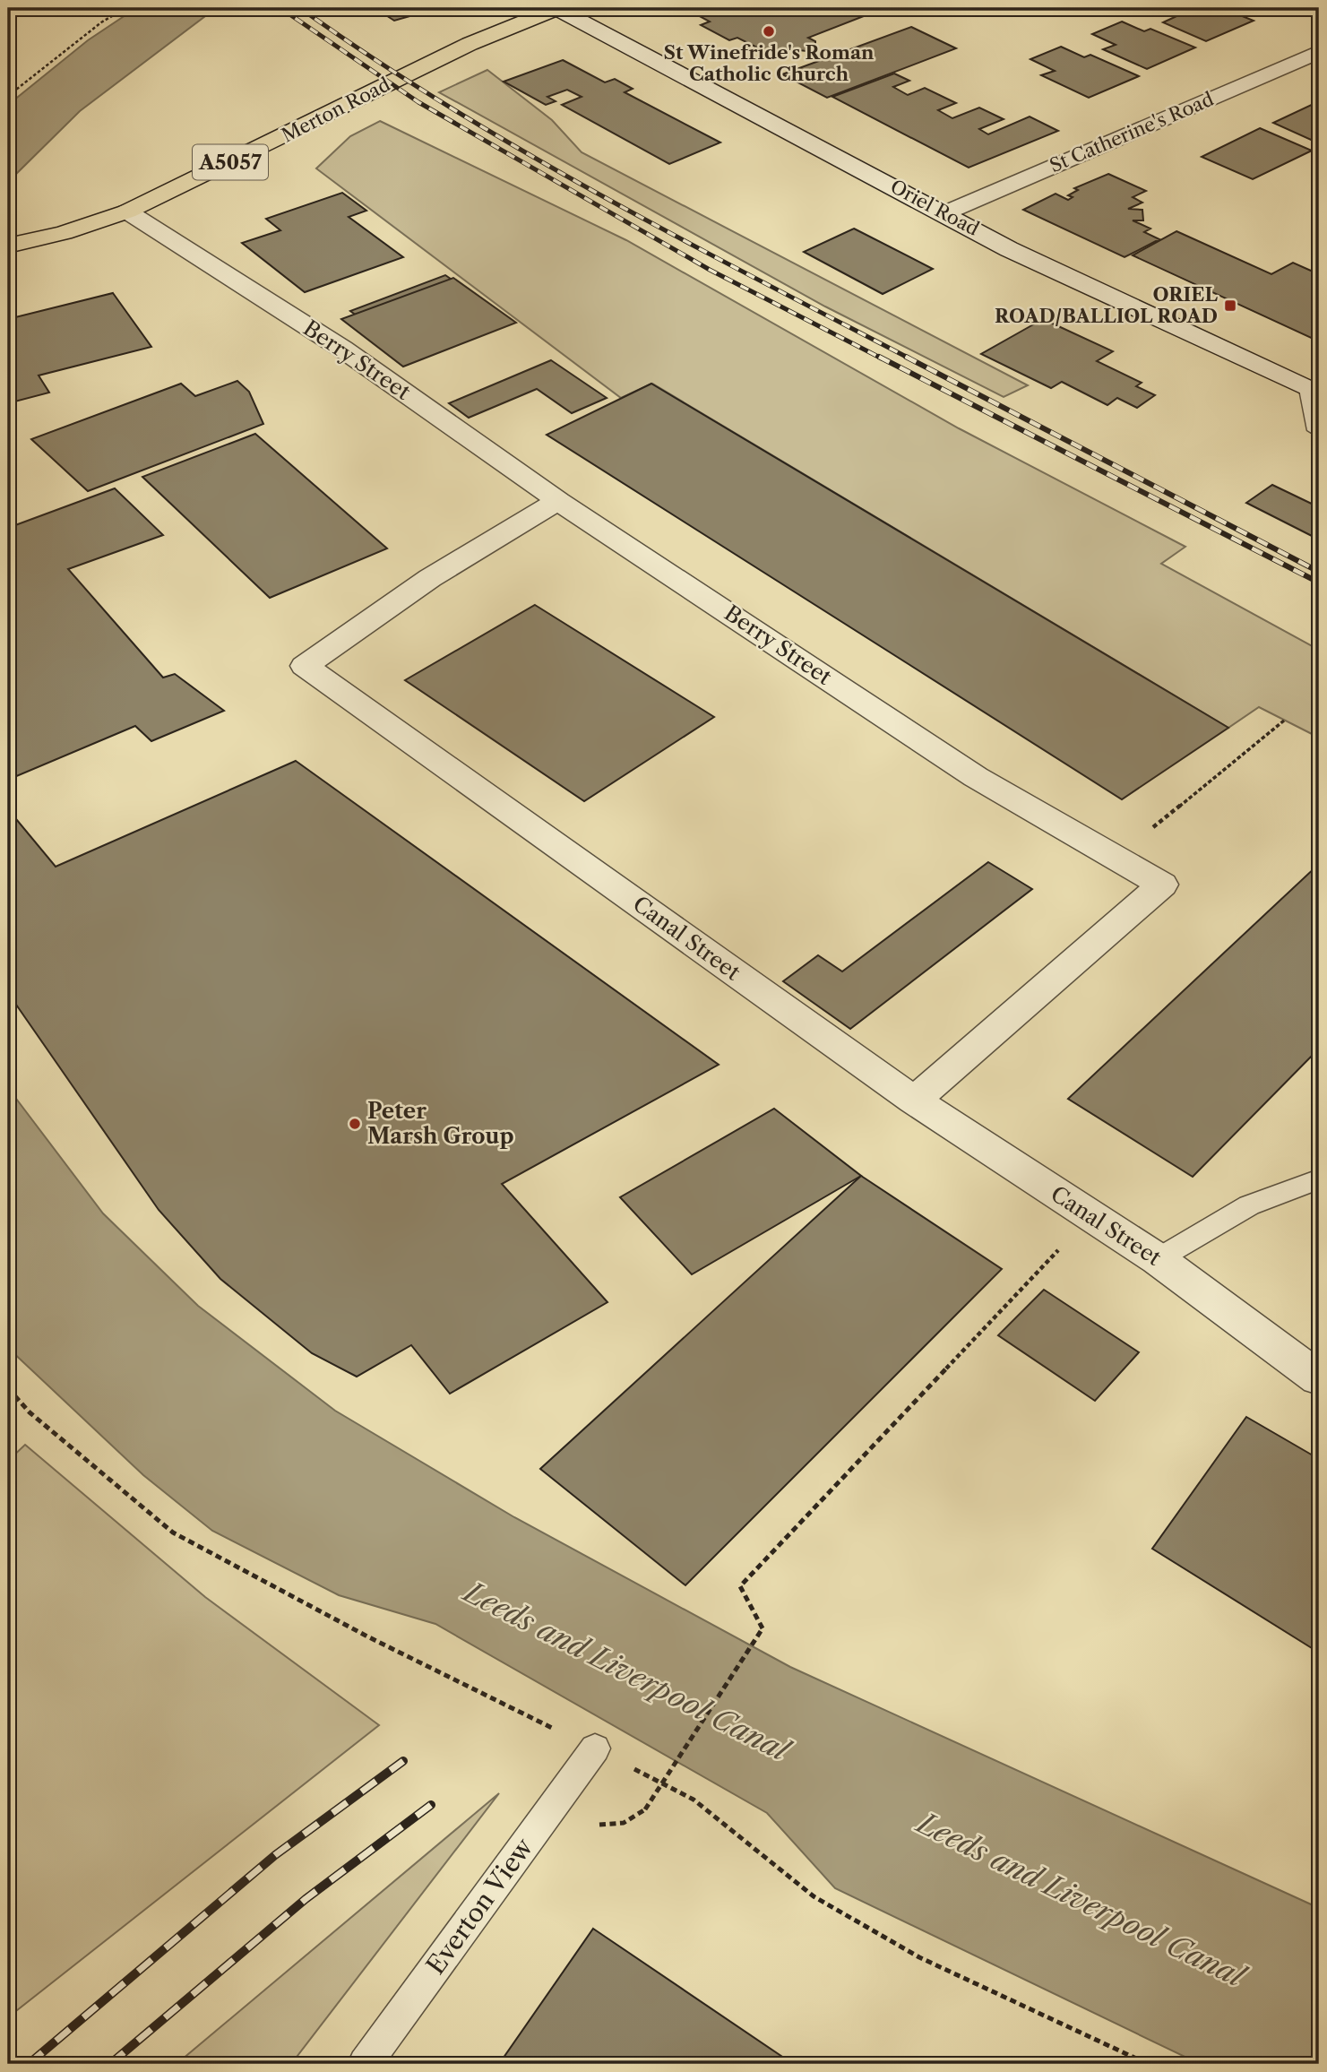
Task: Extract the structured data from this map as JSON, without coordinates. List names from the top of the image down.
{
  "streets": {
    "main road": ["Merton Road", "A5057"],
    "street": [
      "St Catherine's Road",
      "Oriel Road",
      "Berry Street",
      "Canal Street"
    ],
    "lane": ["Everton View"]
  },
  "crossings": [
    ["Merton Road", "Oriel Road"],
    ["Merton Road", "Berry Street"],
    ["St Catherine's Road", "Oriel Road"],
    ["Berry Street", "Canal Street"]
  ],
  "water": ["Leeds and Liverpool Canal"],
  "places": {
    "other": ["St Winefride's Roman Catholic Church", "Peter Marsh Group"],
    "transit": ["ORIEL ROAD/BALLIOL ROAD"]
  }
}
